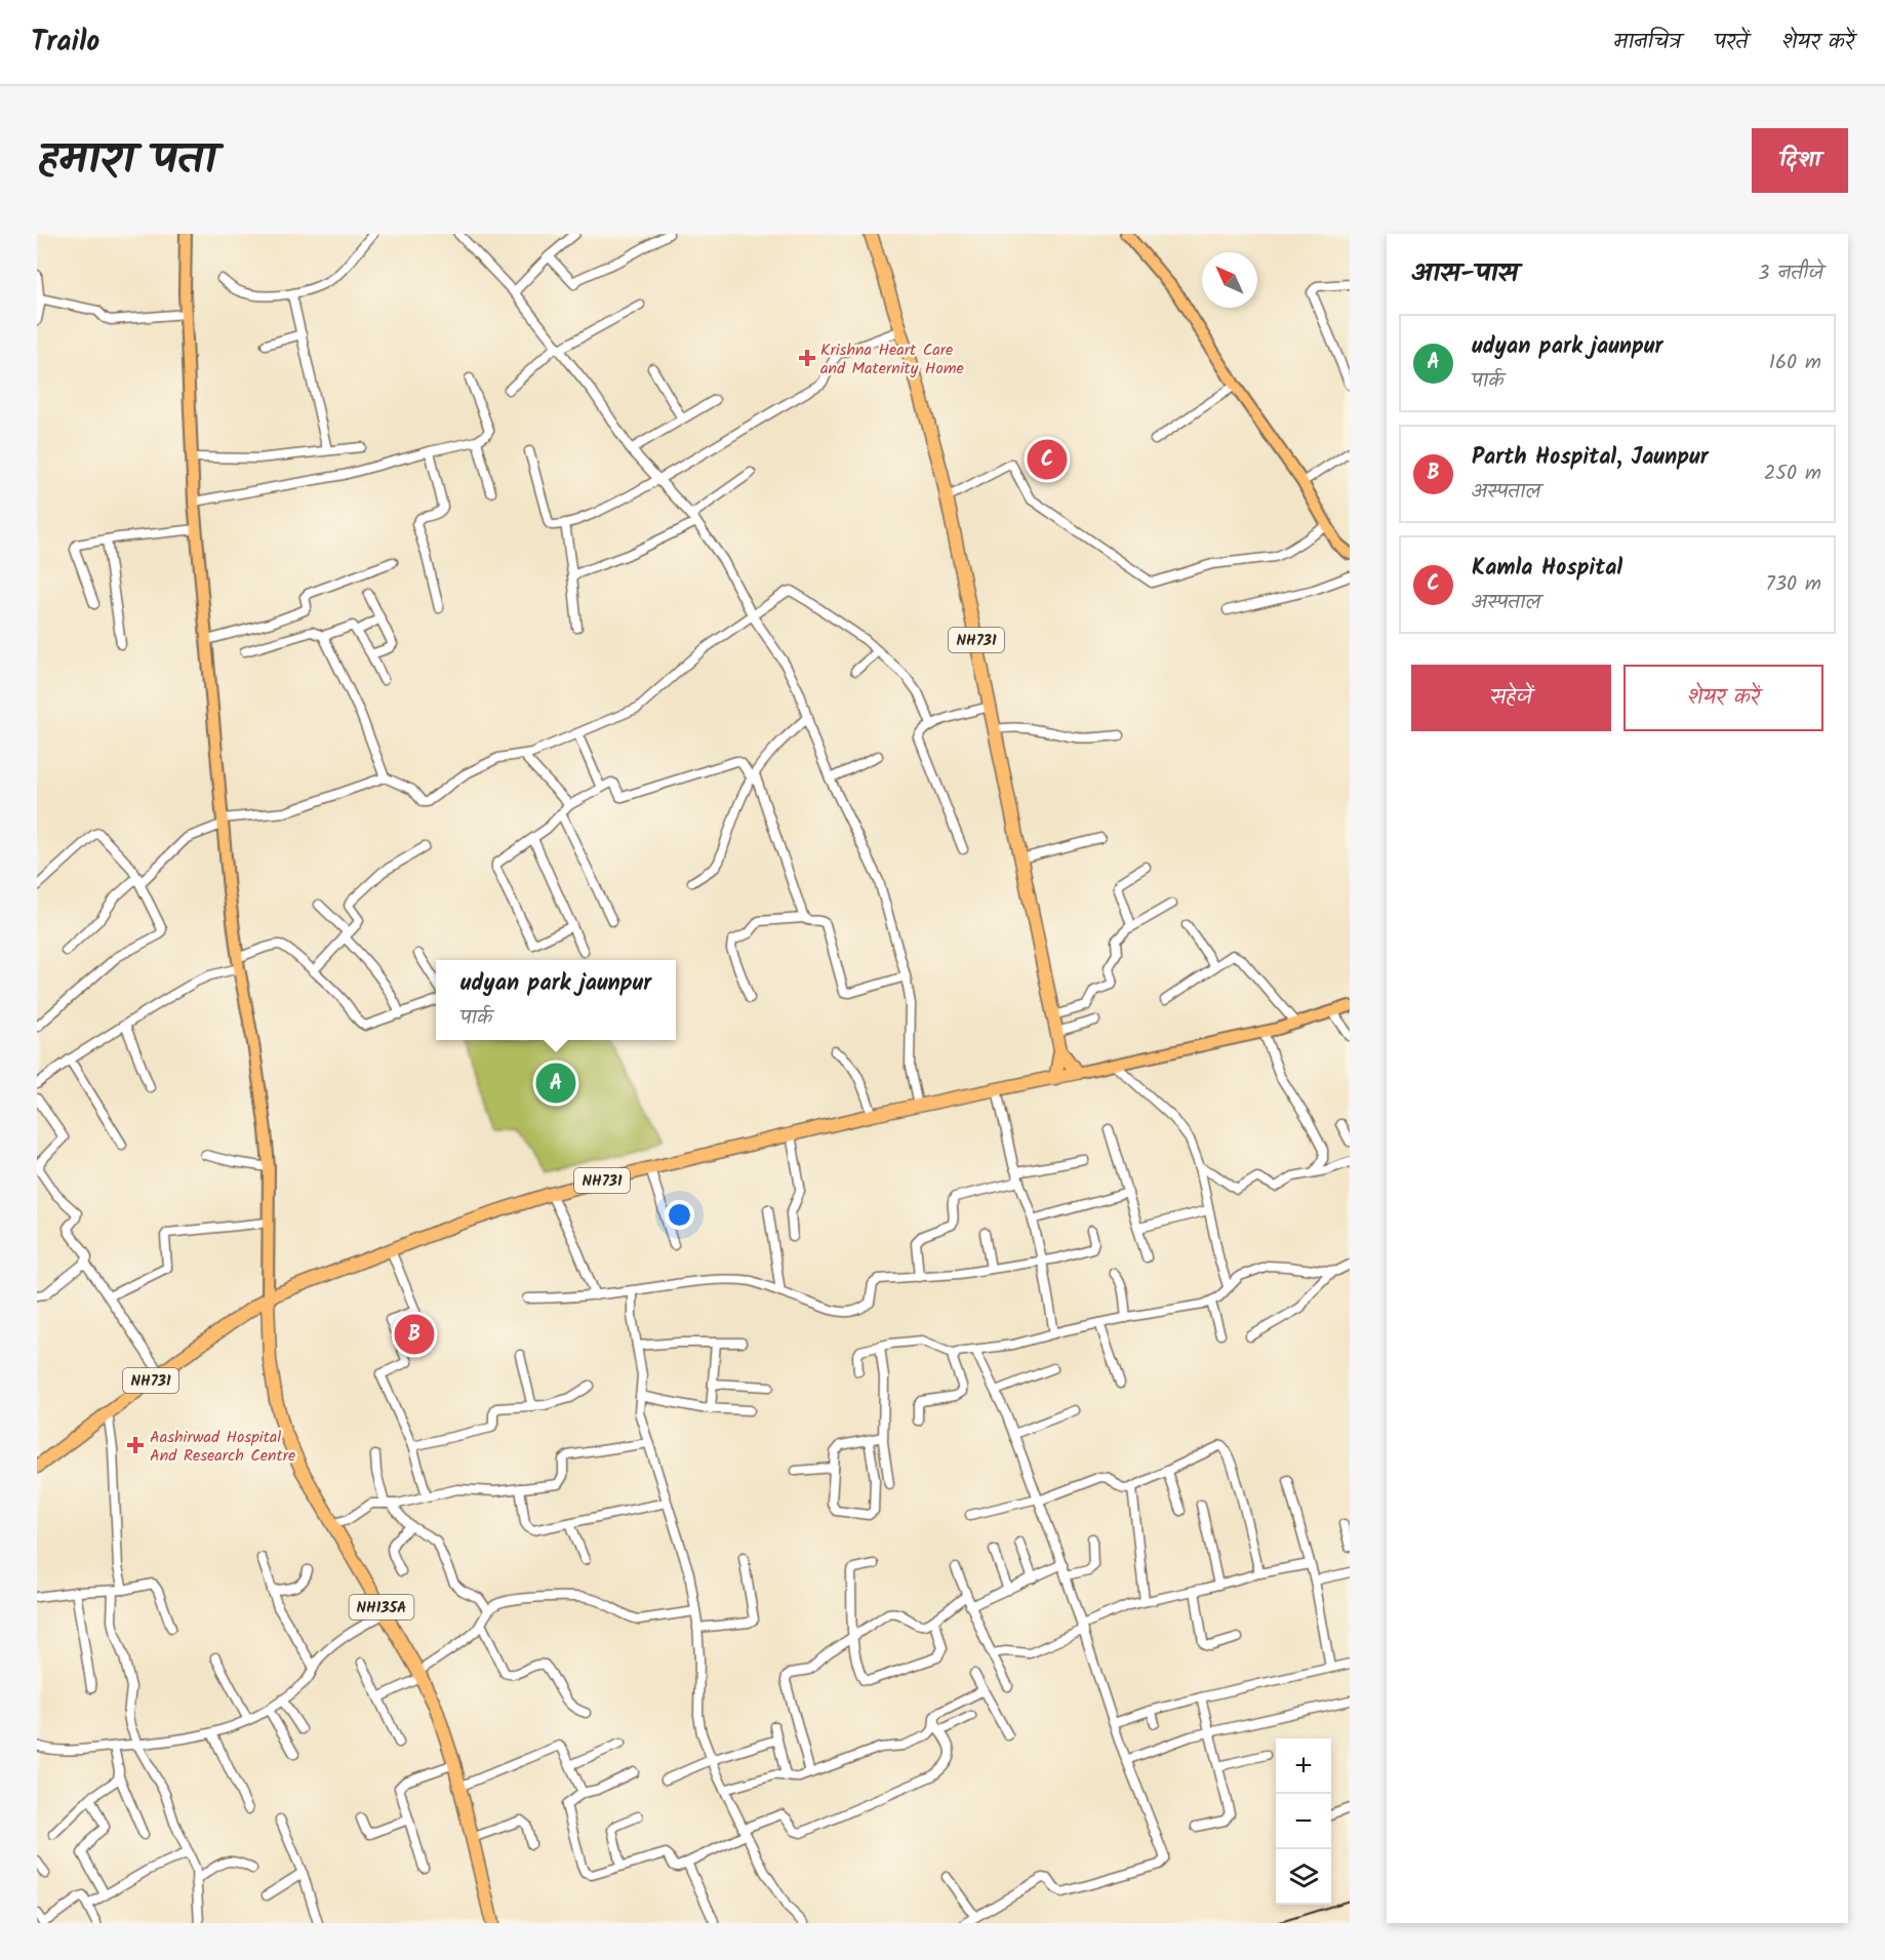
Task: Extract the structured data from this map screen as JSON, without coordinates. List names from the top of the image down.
{
  "streets": {
    "highway": ["NH731", "NH135A"]
  },
  "crossings": [
    ["NH731", "NH135A"]
  ],
  "places": {
    "health": ["Krishna Heart Care and Maternity Home", "Aashirwad Hospital And Research Centre"]
  },
  "north": "top left",
  "page": {
    "header": "Trailo",
    "nav": ["मानचित्र", "परतें", "शेयर करें"],
    "title": "हमारा पता",
    "buttons": [
      "दिशा",
      ["सहेजें", "शेयर करें"]
    ],
    "heading": ["आस-पास", "3 नतीजे"],
    "list": [
      {
        "mark": "A",
        "name": "udyan park jaunpur",
        "note": "पार्क",
        "value": "160 m"
      },
      {
        "mark": "B",
        "name": "Parth Hospital, Jaunpur",
        "note": "अस्पताल",
        "value": "250 m"
      },
      {
        "mark": "C",
        "name": "Kamla Hospital",
        "note": "अस्पताल",
        "value": "730 m"
      }
    ],
    "pins": ["C", "A", "B"],
    "popup": ["udyan park jaunpur", "पार्क"],
    "map_buttons": ["+", "−"]
  }
}
